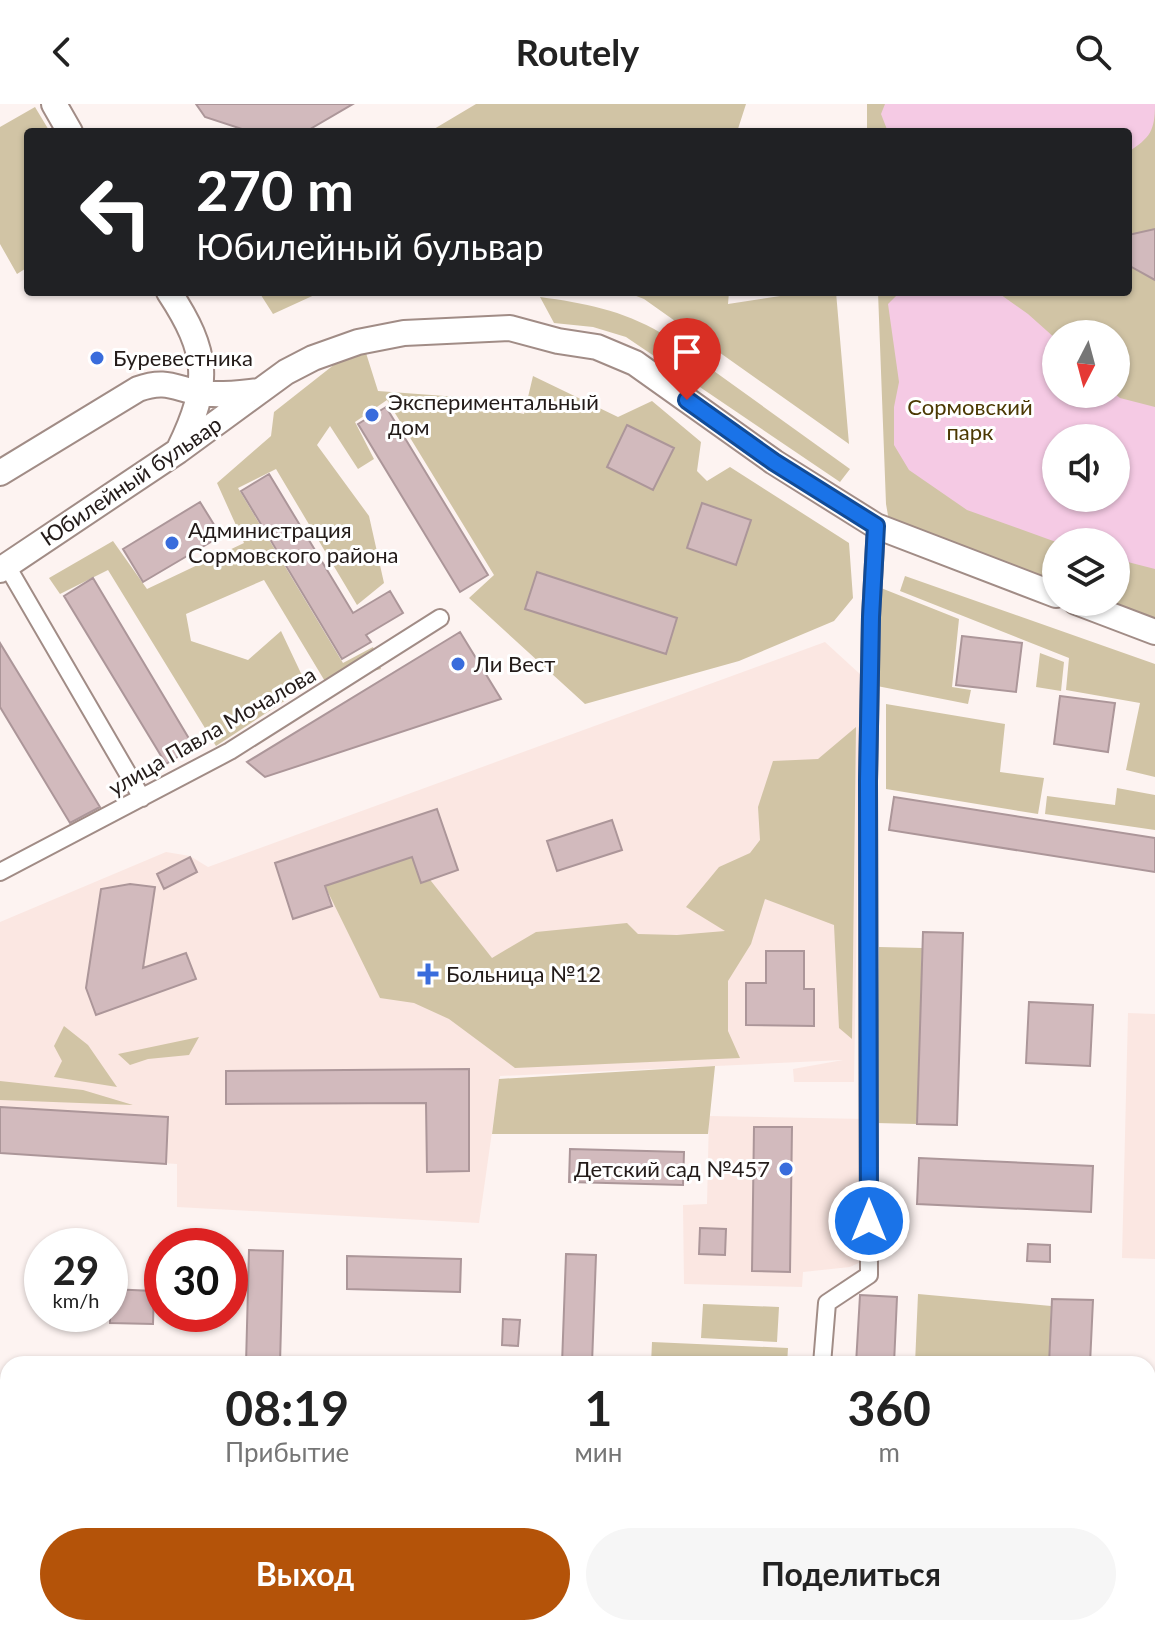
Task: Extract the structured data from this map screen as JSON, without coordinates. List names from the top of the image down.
{
  "streets": {
    "street": ["Юбилейный бульвар", "улица Павла Мочалова"]
  },
  "parks": ["Сормовский парк"],
  "places": {
    "other": [
      "Буревестника",
      "Экспериментальный дом",
      "Администрация Сормовского района",
      "Ли Вест",
      "Детский сад №457"
    ],
    "health": ["Больница №12"]
  },
  "north": "bottom",
  "page": {
    "header": "Routely",
    "turn": ["270 m", "Юбилейный бульвар"],
    "speed": "29 km/h",
    "limit": "30",
    "eta": [
      "08:19",
      "Прибытие",
      "1",
      "мин",
      "360",
      "m"
    ],
    "buttons": ["Выход", "Поделиться"]
  }
}
